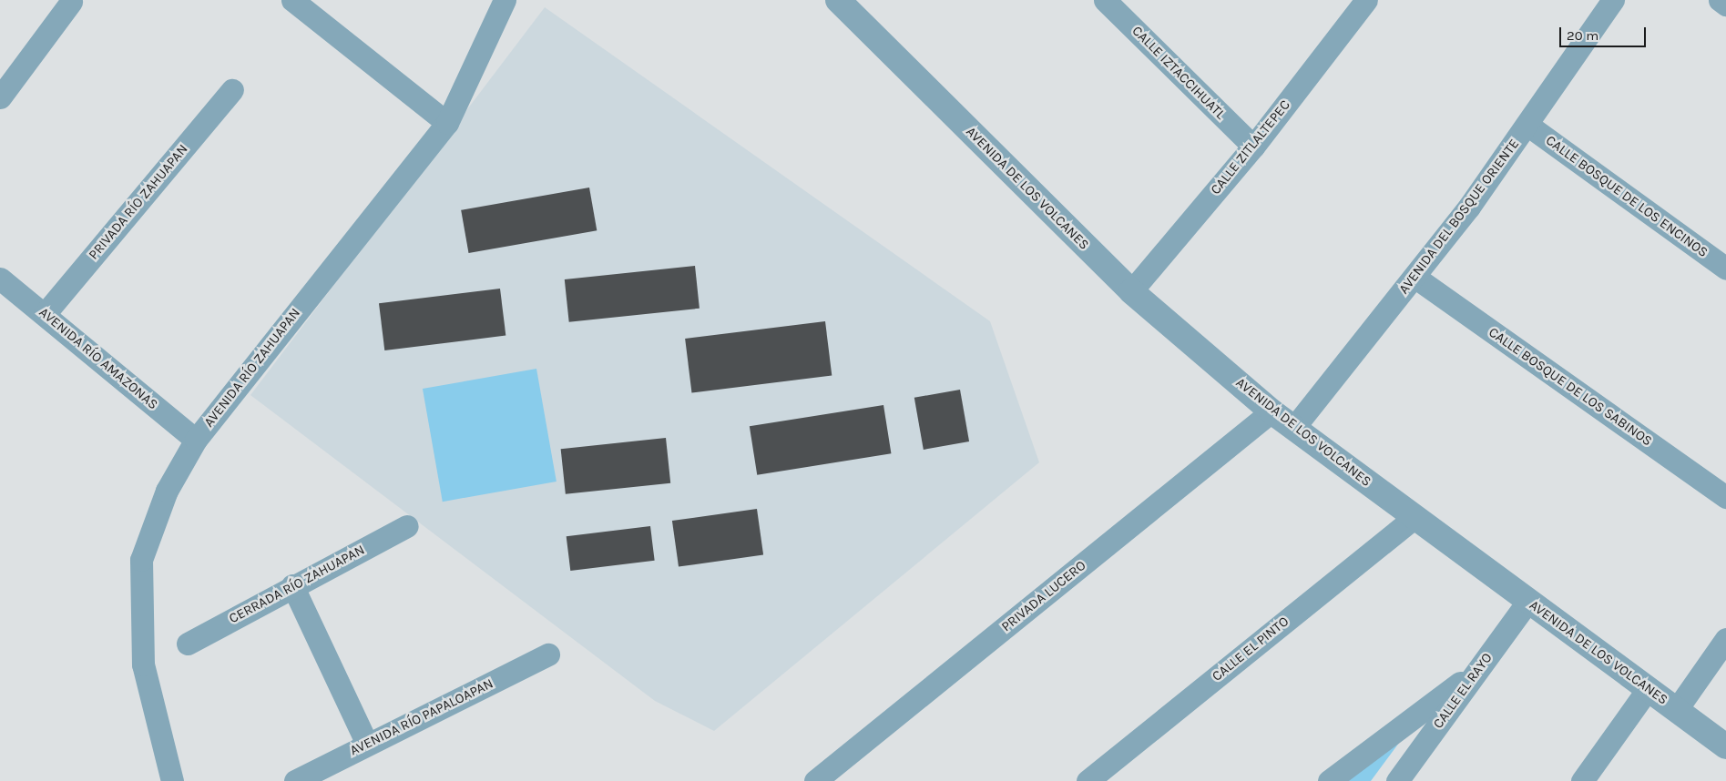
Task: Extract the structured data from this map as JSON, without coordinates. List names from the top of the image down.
{
  "streets": {
    "street": [
      "CALLE IZTACCIHUATL",
      "CALLE ZITLALTEPEC",
      "AVENIDA DE LOS VOLCANES",
      "CALLE BOSQUE DE LOS ENCINOS",
      "PRIVADA RÍO ZAHUAPAN",
      "AVENIDA DEL BOSQUE ORIENTE",
      "AVENIDA RÍO AMAZONAS",
      "AVENIDA RÍO ZAHUAPAN",
      "CALLE BOSQUE DE LOS SABINOS",
      "CERRADA RÍO ZAHUAPAN",
      "PRIVADA LUCERO",
      "CALLE EL PINTO",
      "CALLE EL RAYO",
      "AVENIDA RÍO PAPALOAPAN"
    ]
  },
  "crossings": [
    ["CALLE IZTACCIHUATL", "CALLE ZITLALTEPEC"],
    ["CALLE ZITLALTEPEC", "AVENIDA DE LOS VOLCANES"],
    ["AVENIDA DE LOS VOLCANES", "AVENIDA DEL BOSQUE ORIENTE"],
    ["AVENIDA DE LOS VOLCANES", "PRIVADA LUCERO"],
    ["AVENIDA DE LOS VOLCANES", "CALLE EL PINTO"],
    ["AVENIDA DE LOS VOLCANES", "CALLE EL RAYO"],
    ["CALLE BOSQUE DE LOS ENCINOS", "AVENIDA DEL BOSQUE ORIENTE"],
    ["PRIVADA RÍO ZAHUAPAN", "AVENIDA RÍO AMAZONAS"],
    ["AVENIDA DEL BOSQUE ORIENTE", "CALLE BOSQUE DE LOS SABINOS"],
    ["AVENIDA RÍO AMAZONAS", "AVENIDA RÍO ZAHUAPAN"]
  ],
  "scale_bar": "20 m"
}
